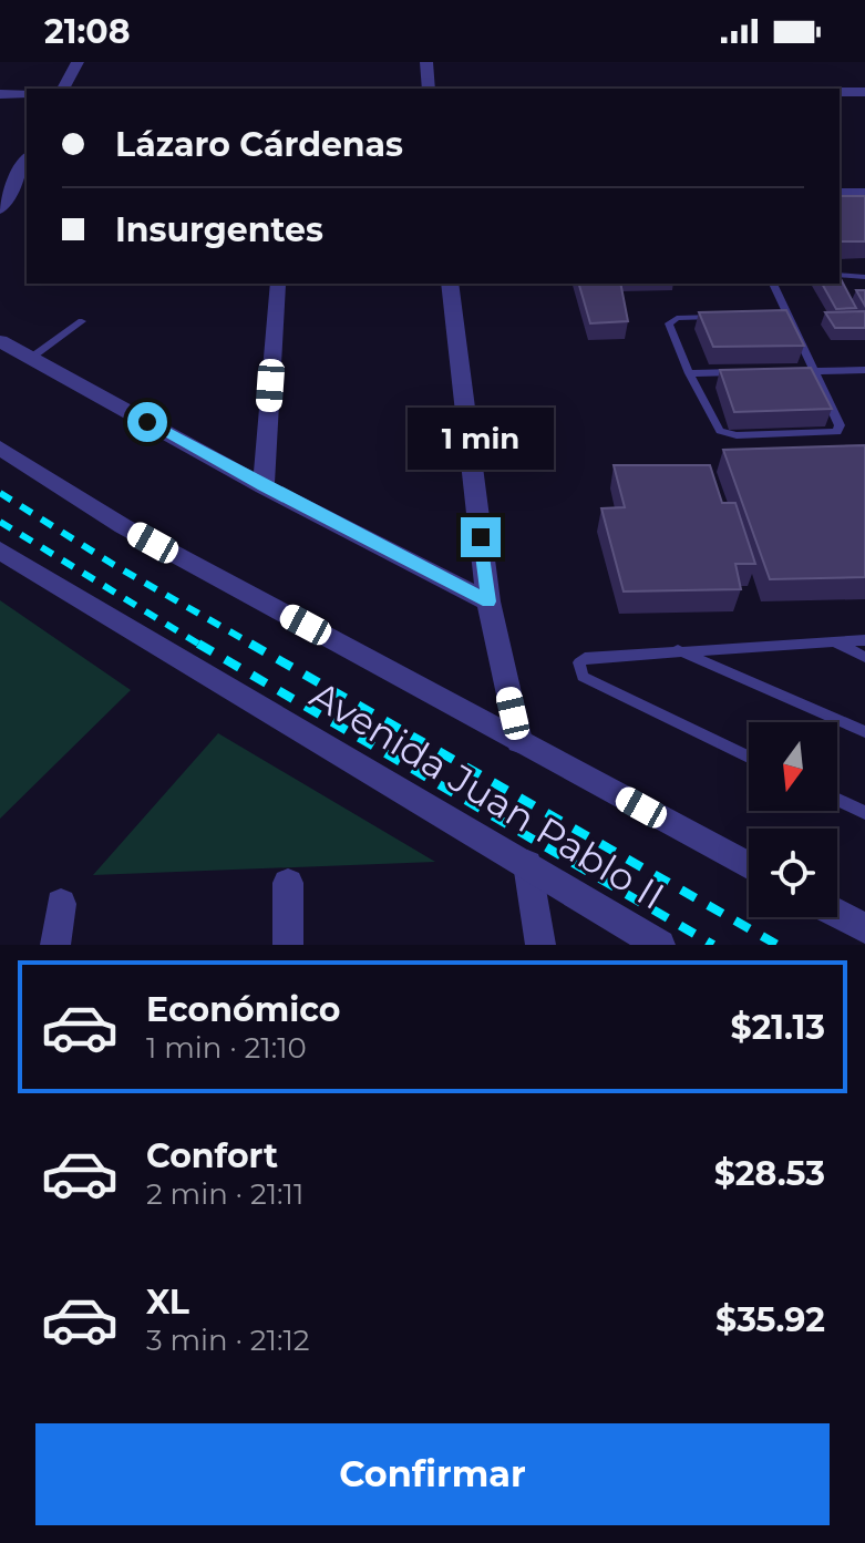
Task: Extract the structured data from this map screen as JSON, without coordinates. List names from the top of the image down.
{
  "streets": {
    "street": ["Avenida Juan Pablo II"]
  },
  "north": "bottom",
  "page": {
    "status": "21:08",
    "banner": ["Lázaro Cárdenas", "Insurgentes"],
    "bubble": "1 min",
    "list": [
      {
        "name": "Económico",
        "note": "1 min · 21:10",
        "value": "$21.13"
      },
      {
        "name": "Confort",
        "note": "2 min · 21:11",
        "value": "$28.53"
      },
      {
        "name": "XL",
        "note": "3 min · 21:12",
        "value": "$35.92"
      }
    ],
    "buttons": "Confirmar"
  }
}
